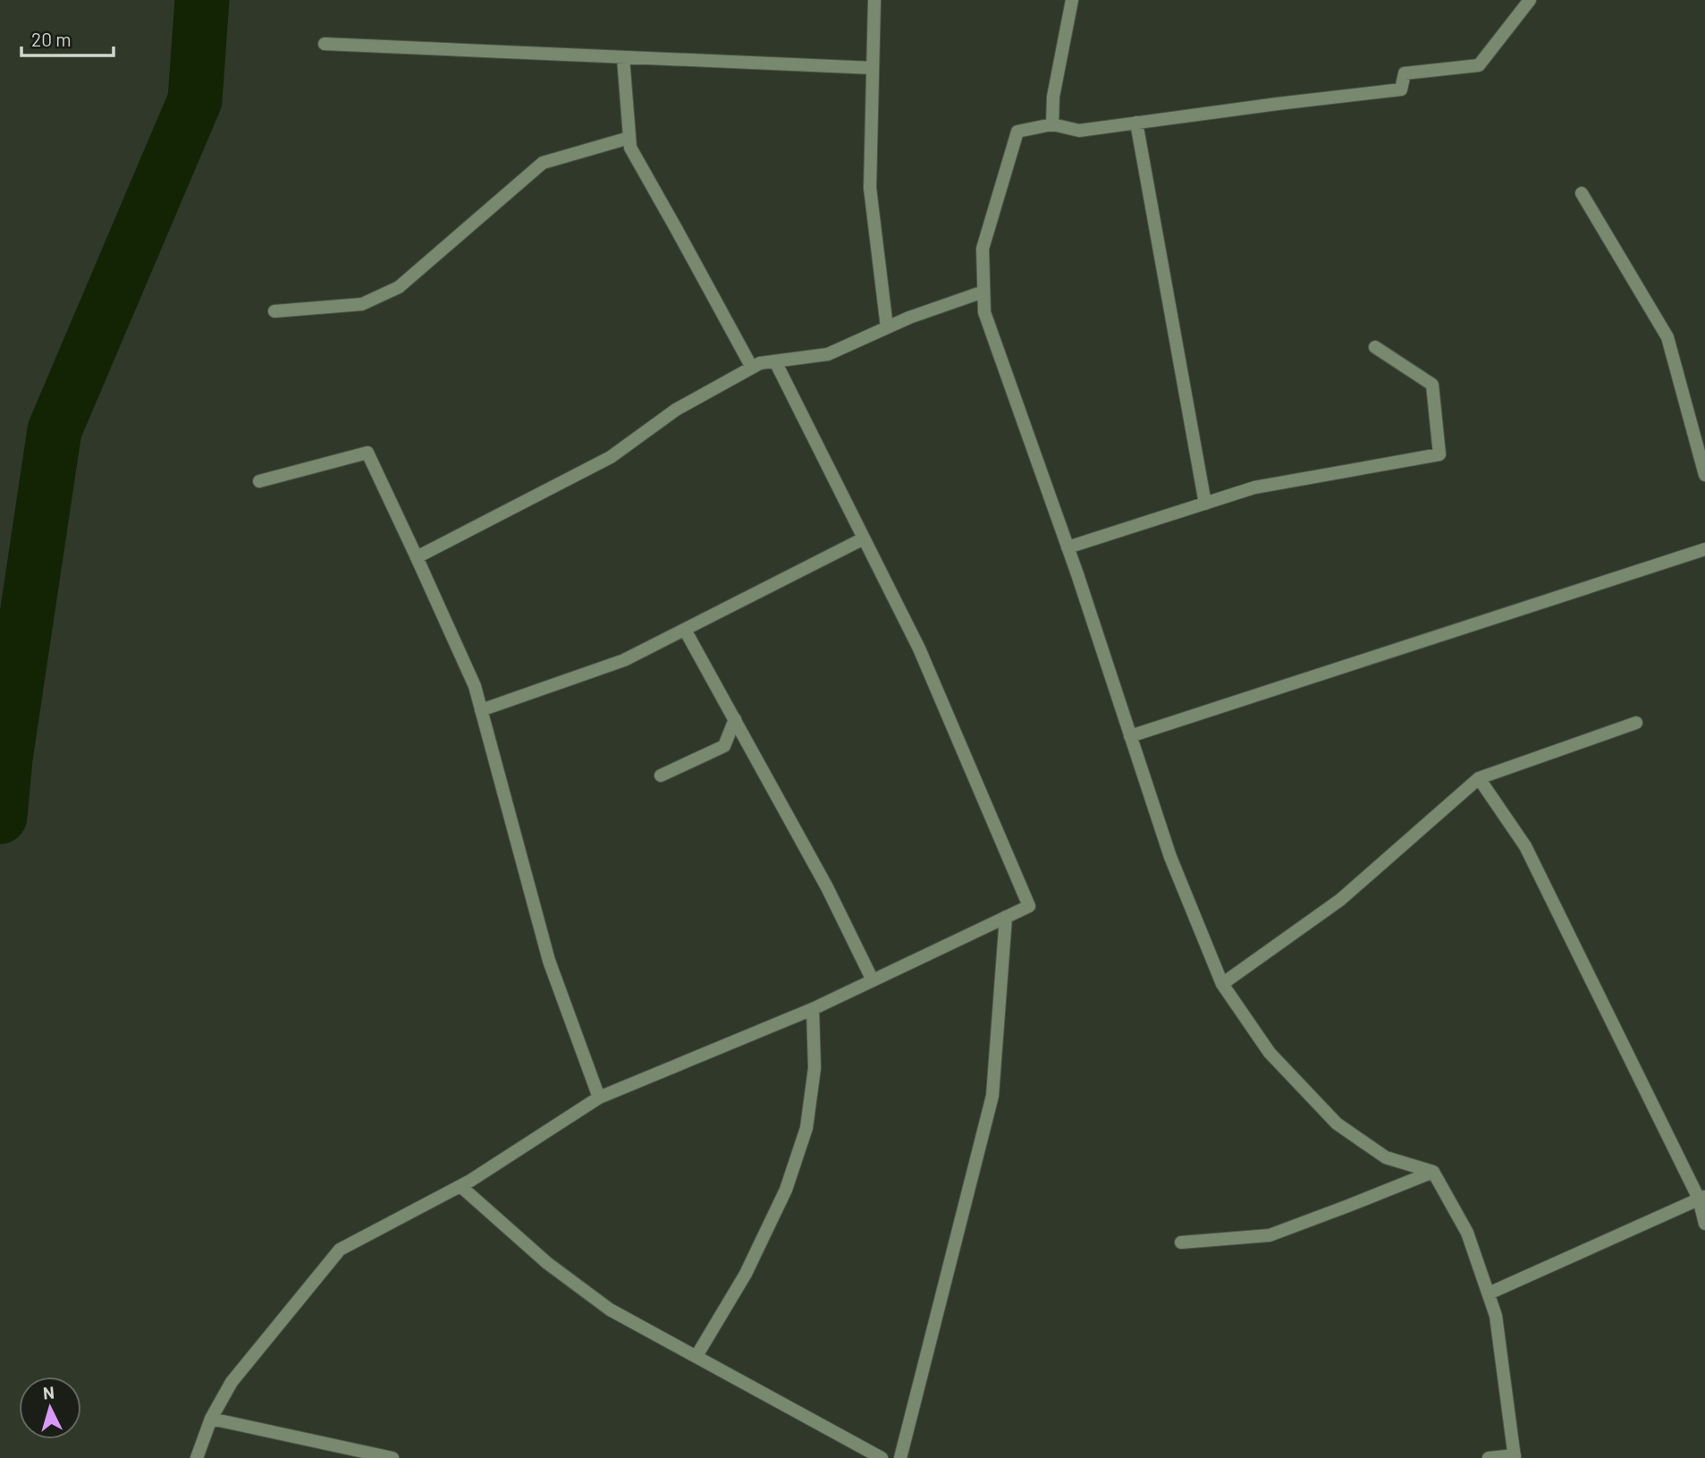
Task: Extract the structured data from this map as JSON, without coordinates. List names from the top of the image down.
{
  "scale_bar": "20 m",
  "north": "top"
}
